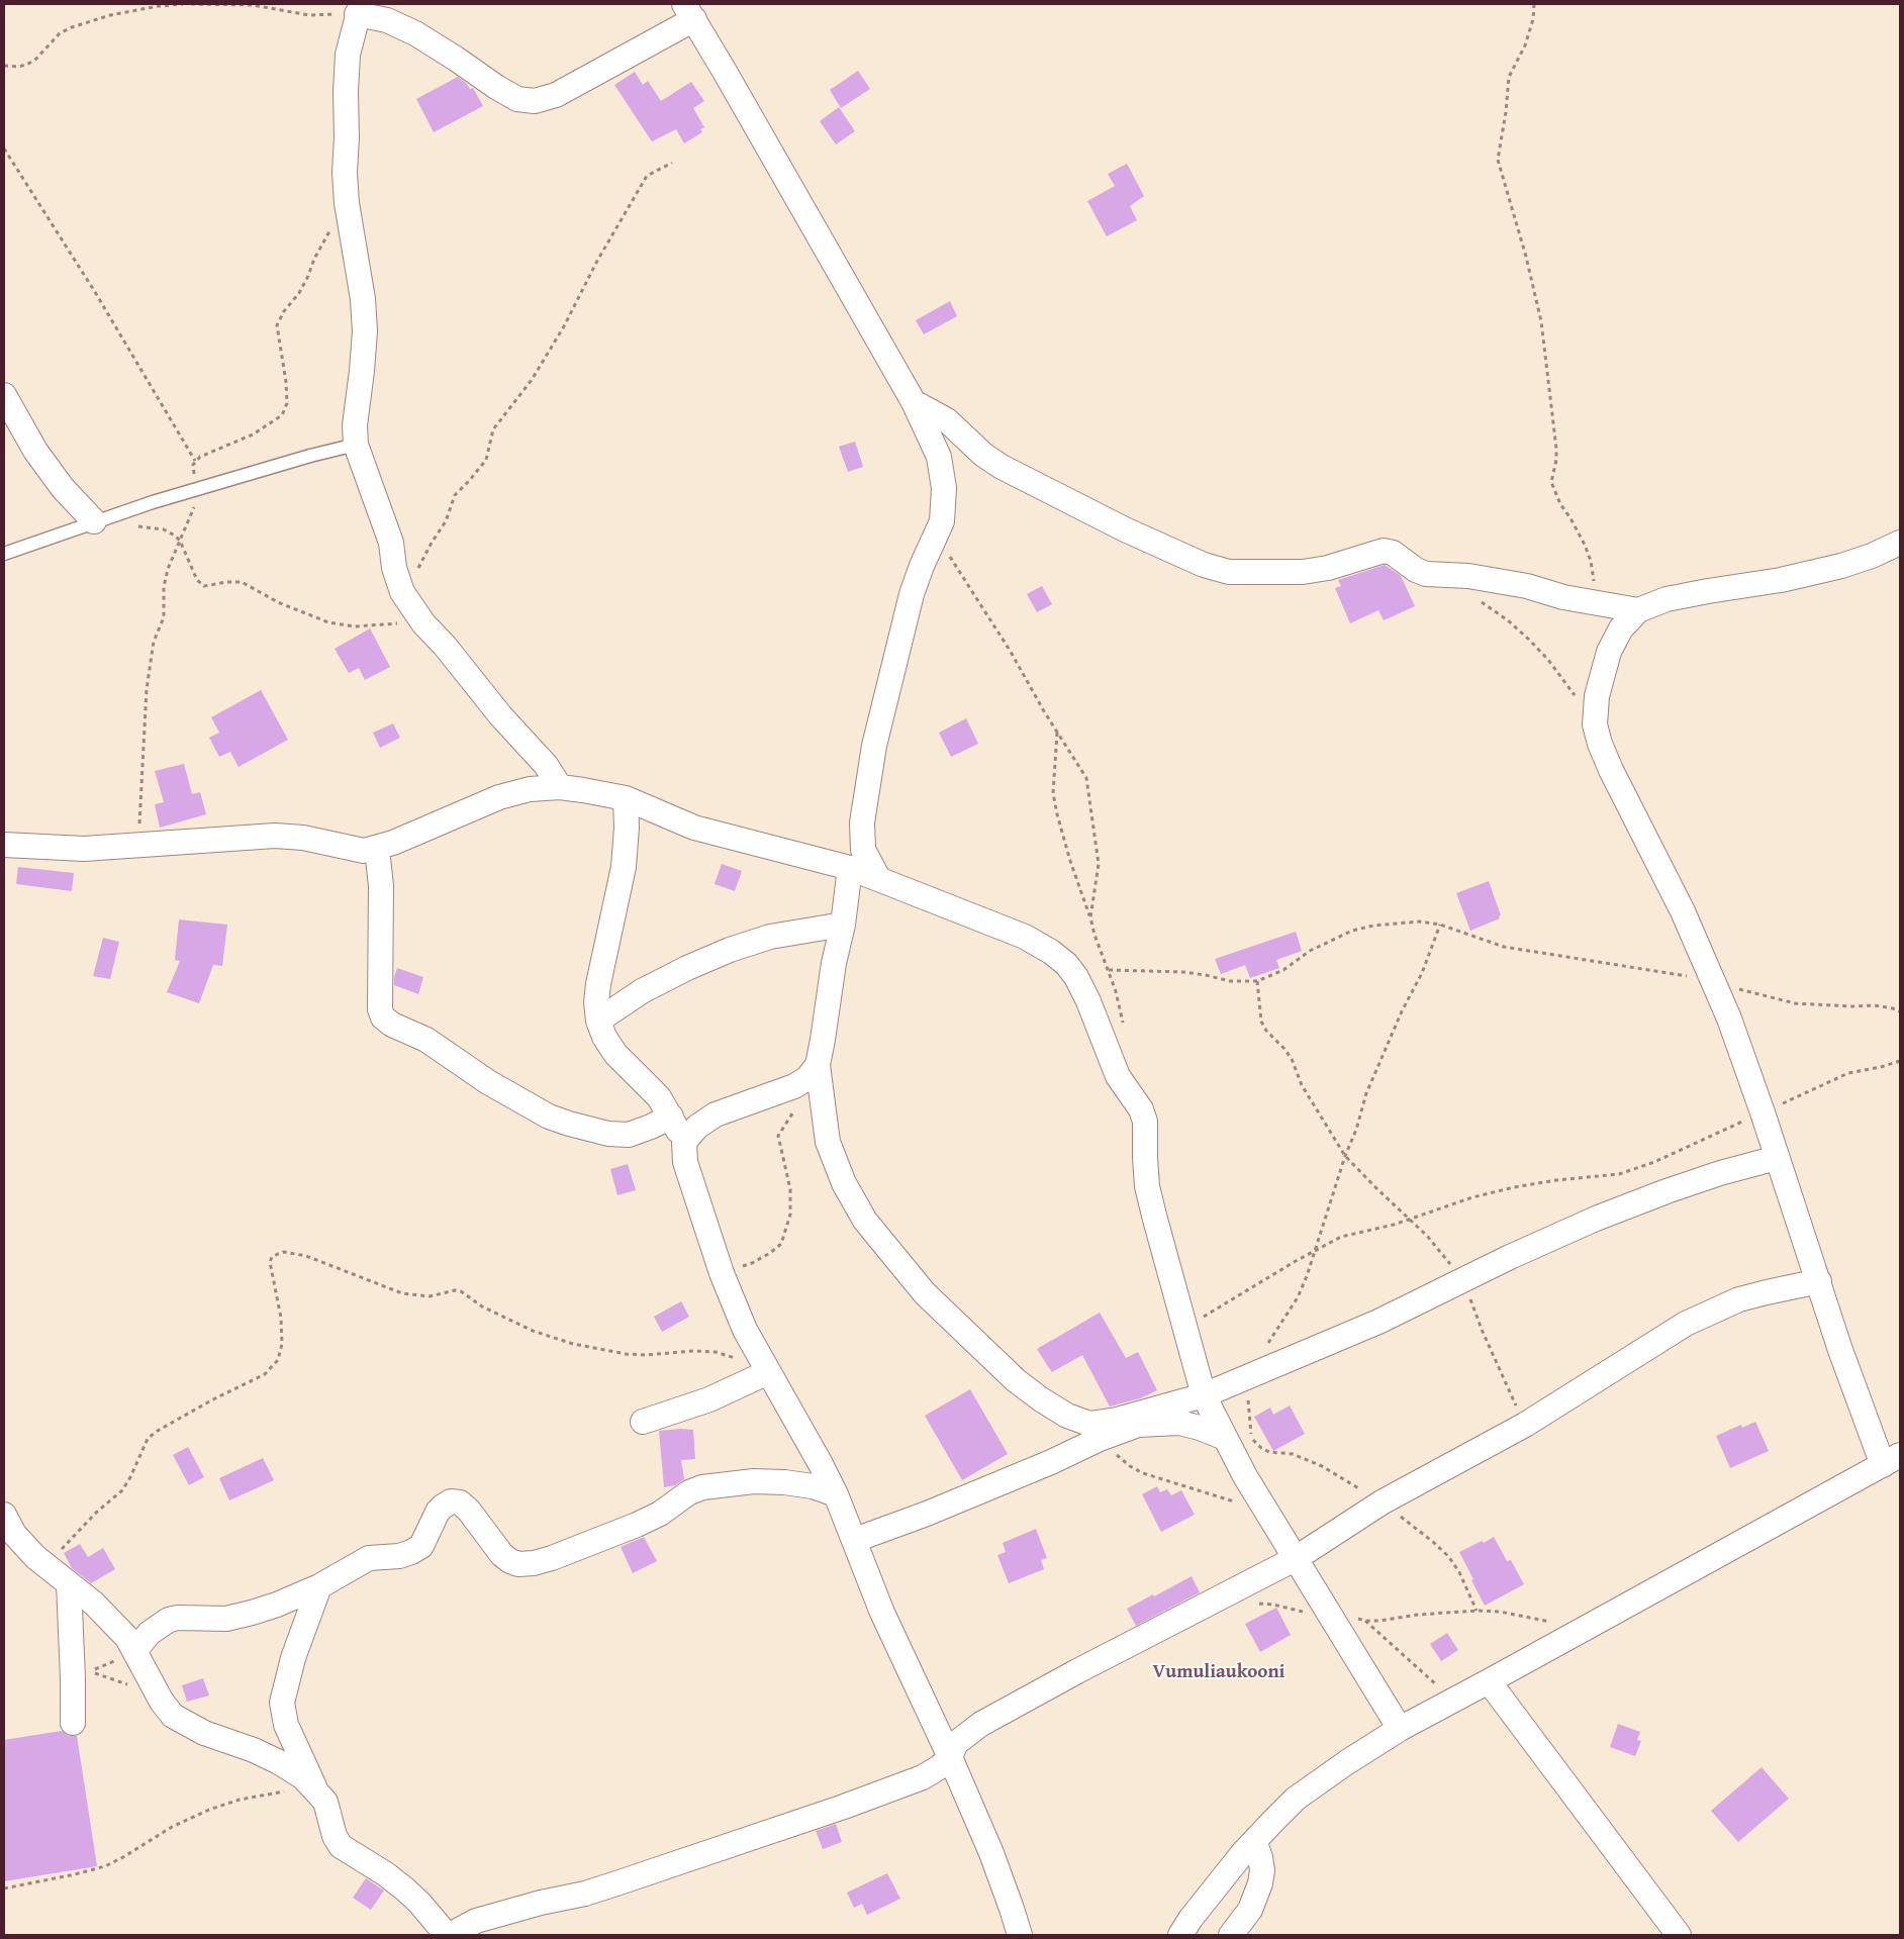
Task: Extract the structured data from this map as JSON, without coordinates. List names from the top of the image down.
{
  "districts": ["Vumuliaukooni"]
}
